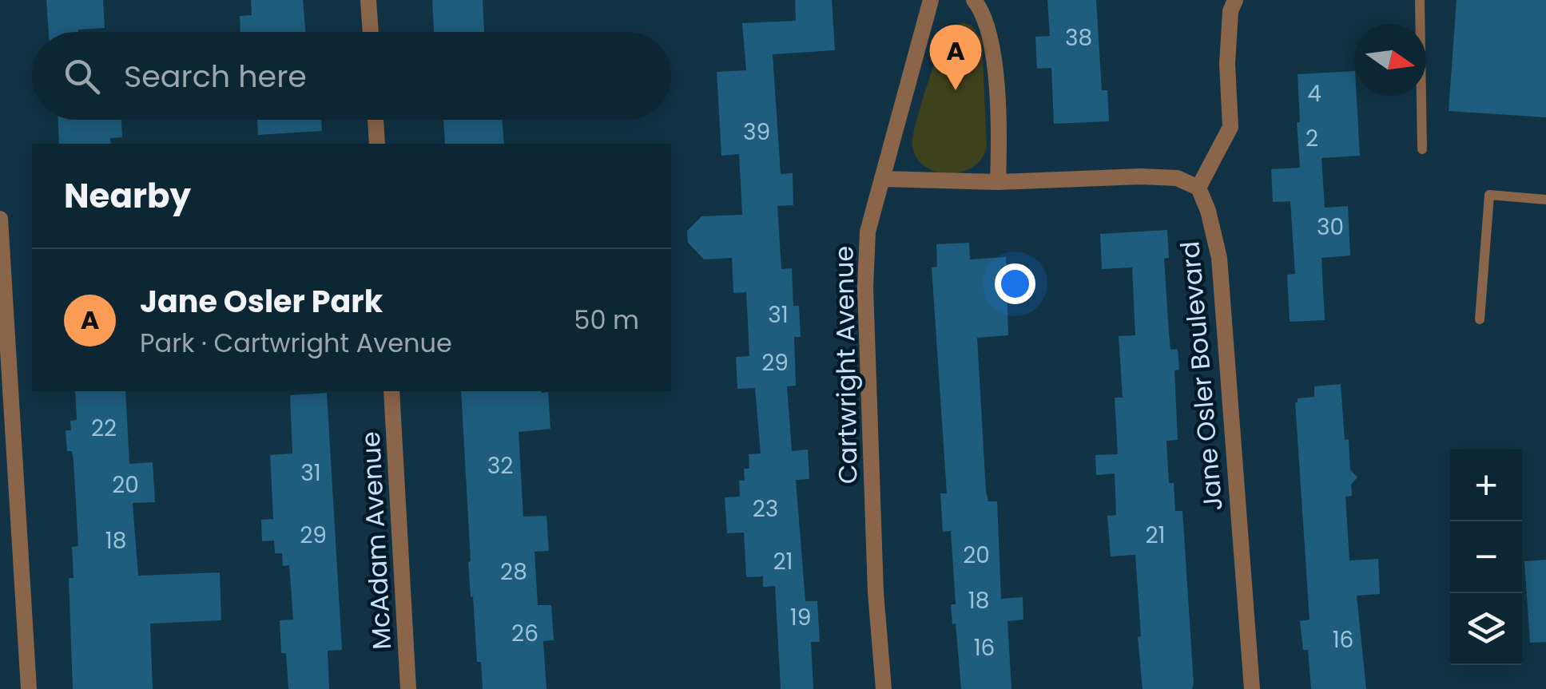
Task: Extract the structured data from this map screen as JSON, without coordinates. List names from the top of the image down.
{
  "streets": {
    "street": ["Cartwright Avenue", "Jane Osler Boulevard", "McAdam Avenue"]
  },
  "house_numbers": [
    "38",
    "4",
    "39",
    "2",
    "30",
    "31",
    "29",
    "22",
    "32",
    "31",
    "20",
    "23",
    "29",
    "21",
    "18",
    "20",
    "21",
    "28",
    "18",
    "19",
    "26",
    "16",
    "16"
  ],
  "north": "right",
  "page": {
    "pins": "A",
    "search": "Search here",
    "heading": "Nearby",
    "list": [
      {
        "mark": "A",
        "name": "Jane Osler Park",
        "note": "Park · Cartwright Avenue",
        "value": "50 m"
      }
    ],
    "map_buttons": ["+", "−"]
  }
}
